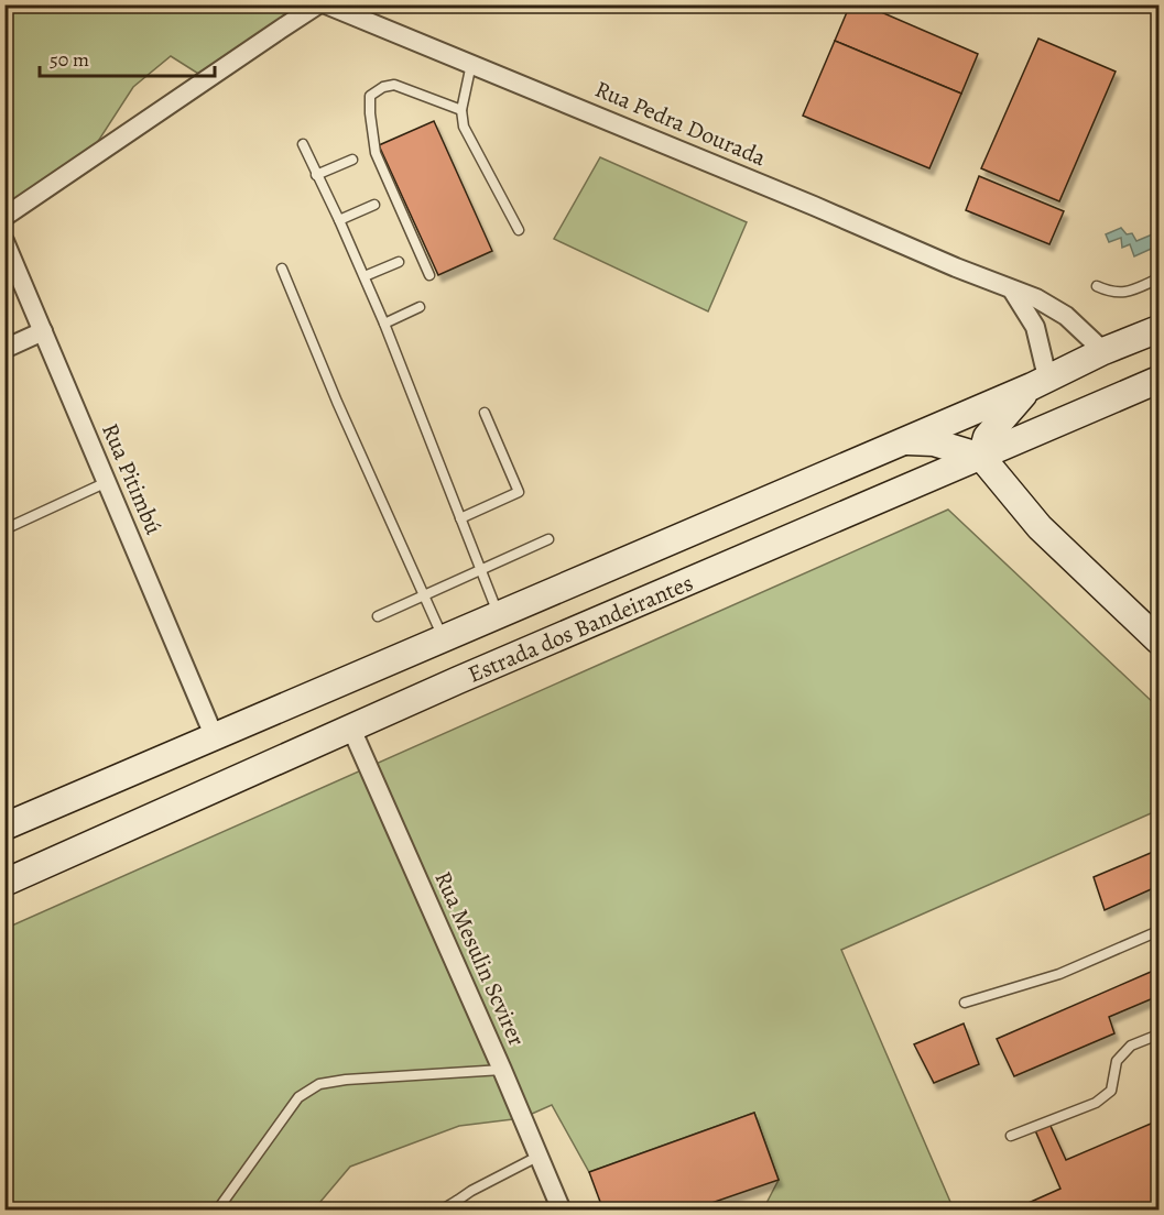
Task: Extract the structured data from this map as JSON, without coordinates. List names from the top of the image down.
{
  "streets": {
    "main road": ["Estrada dos Bandeirantes"],
    "street": ["Rua Pedra Dourada", "Rua Pitimbú", "Rua Mesulin Scvirer"]
  },
  "crossings": [
    ["Rua Pedra Dourada", "Estrada dos Bandeirantes"],
    ["Rua Pitimbú", "Estrada dos Bandeirantes"],
    ["Estrada dos Bandeirantes", "Rua Mesulin Scvirer"]
  ],
  "scale_bar": "50 m"
}
